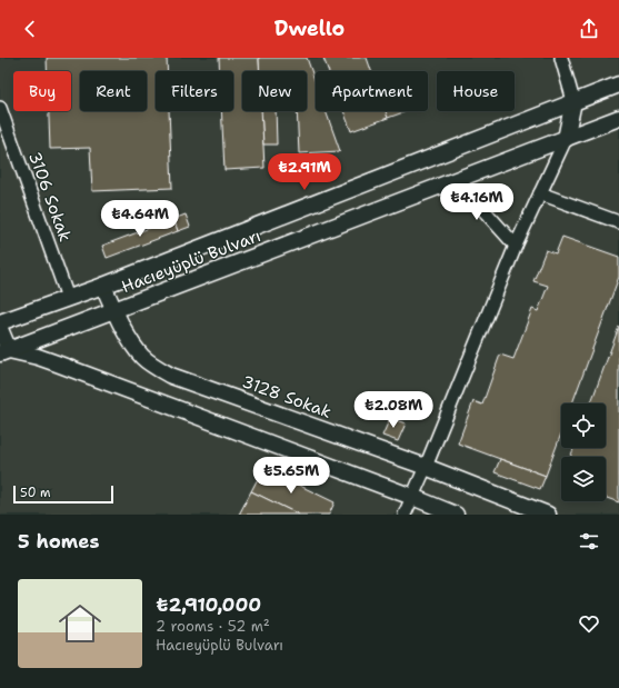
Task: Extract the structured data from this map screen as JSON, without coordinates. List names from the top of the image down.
{
  "streets": {
    "street": ["3106 Sokak", "Hacıeyüplü Bulvarı", "3128 Sokak"]
  },
  "crossings": [
    ["3106 Sokak", "Hacıeyüplü Bulvarı"],
    ["Hacıeyüplü Bulvarı", "3128 Sokak"]
  ],
  "scale_bar": "50 m",
  "page": {
    "header": "Dwello",
    "chip": [
      "Buy",
      "Rent",
      "Filters",
      "New",
      "Apartment",
      "House"
    ],
    "price": [
      "₺2.91M",
      "₺4.16M",
      "₺4.64M",
      "₺2.08M",
      "₺5.65M"
    ],
    "scale": "50 m",
    "heading": "5 homes",
    "list": [
      {
        "name": "₺2,910,000",
        "note": "2 rooms · 52 m² · Hacıeyüplü Bulvarı"
      }
    ]
  }
}
